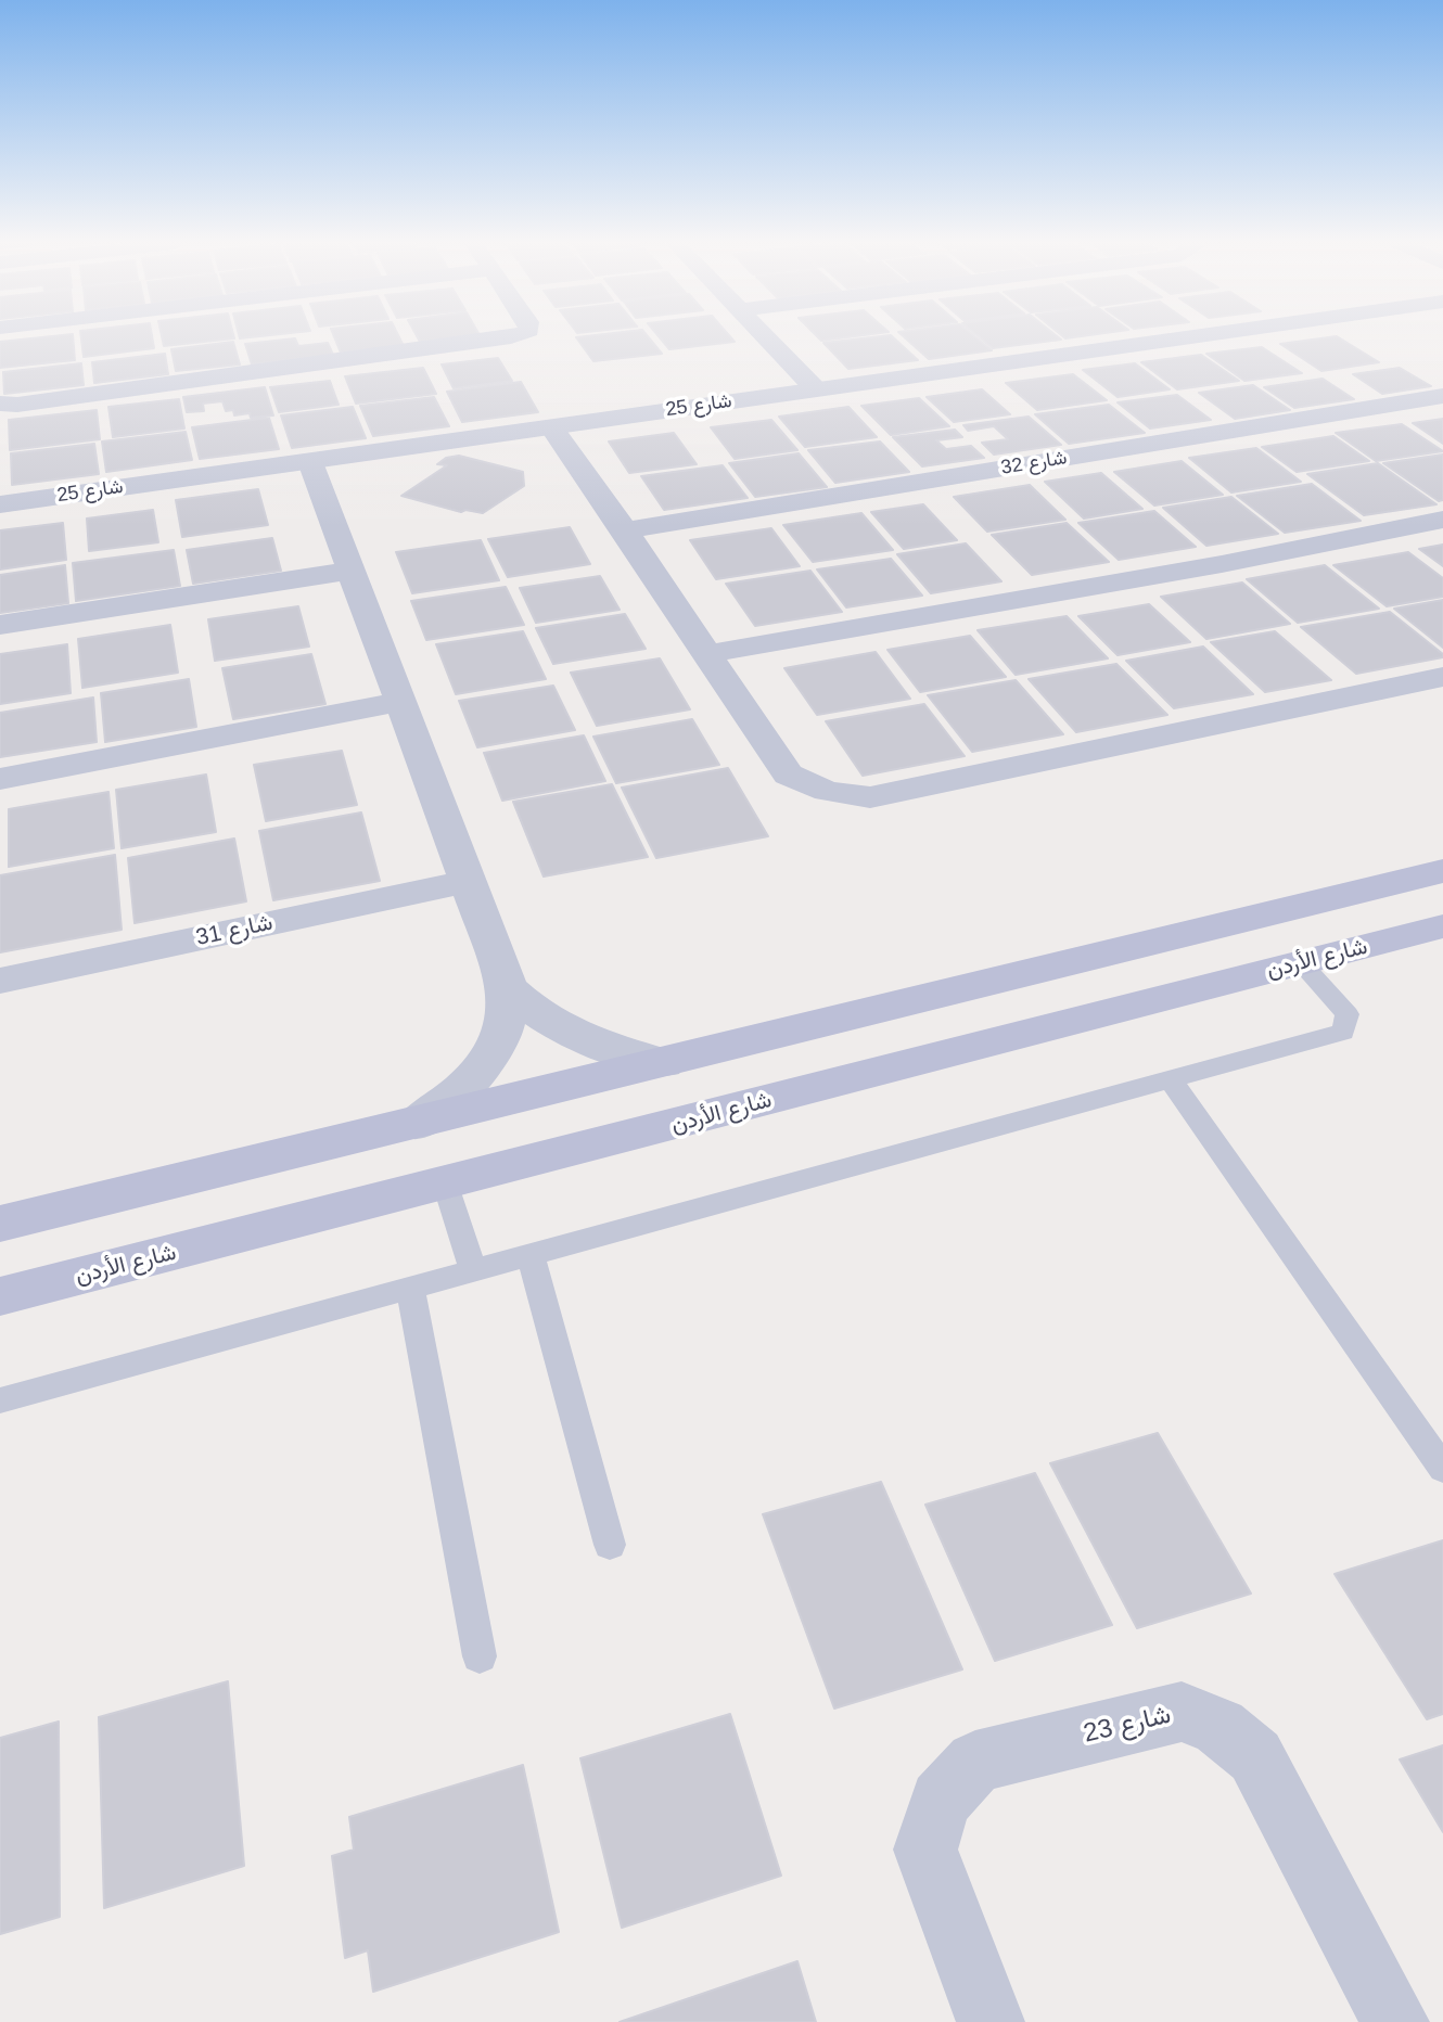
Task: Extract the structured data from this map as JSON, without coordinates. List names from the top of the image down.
{
  "streets": {
    "main road": ["شارع الأردن"],
    "street": [
      "شارع 25",
      "شارع 32",
      "شارع 31",
      "23 شارع"
    ]
  }
}
